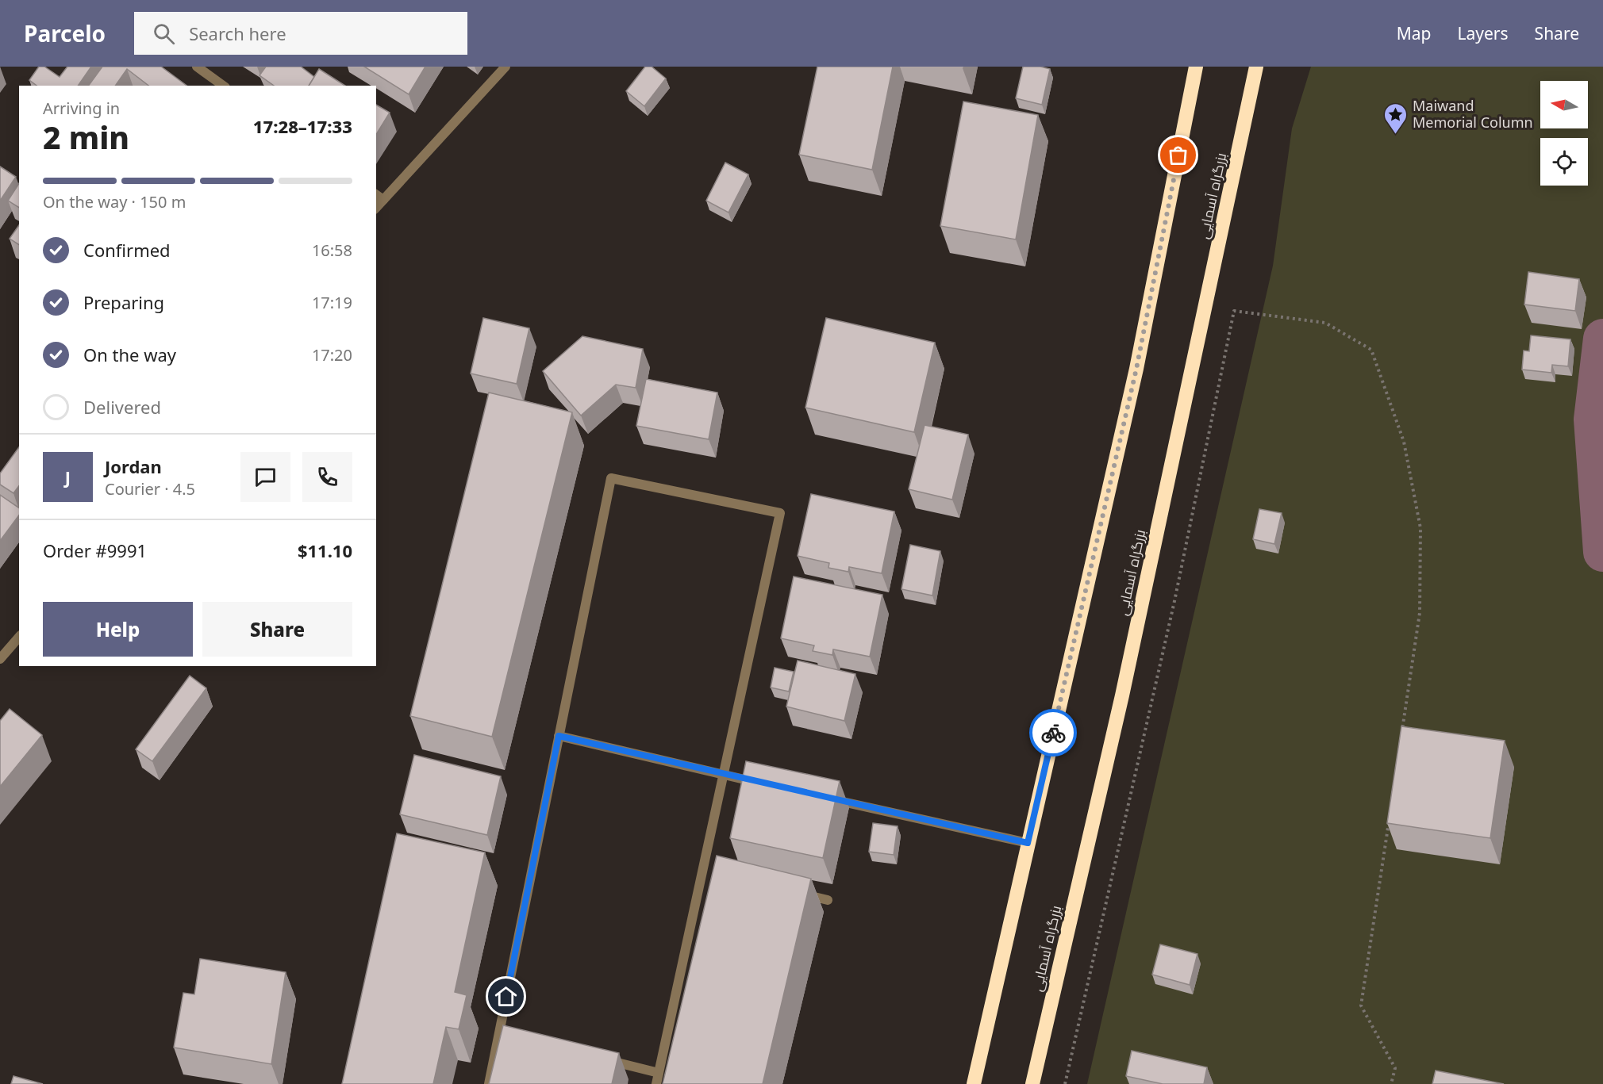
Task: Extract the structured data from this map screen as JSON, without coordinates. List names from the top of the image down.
{
  "streets": {
    "highway": ["بزرگراه آسمایی"]
  },
  "places": {
    "place": ["Maiwand Memorial Column"]
  },
  "north": "left",
  "page": {
    "header": "Parcelo",
    "search": "Search here",
    "nav": ["Map", "Layers", "Share"],
    "heading": ["2 min", "Arriving in", "17:28–17:33"],
    "panel": [
      "Jordan",
      "Courier · 4.5",
      "Order #9991",
      "$11.10"
    ],
    "bar": "On the way · 150 m",
    "list": [
      ["Confirmed", "16:58"],
      ["Preparing", "17:19"],
      ["On the way", "17:20"],
      "Delivered"
    ],
    "round": "J",
    "buttons": ["Help", "Share"]
  }
}
